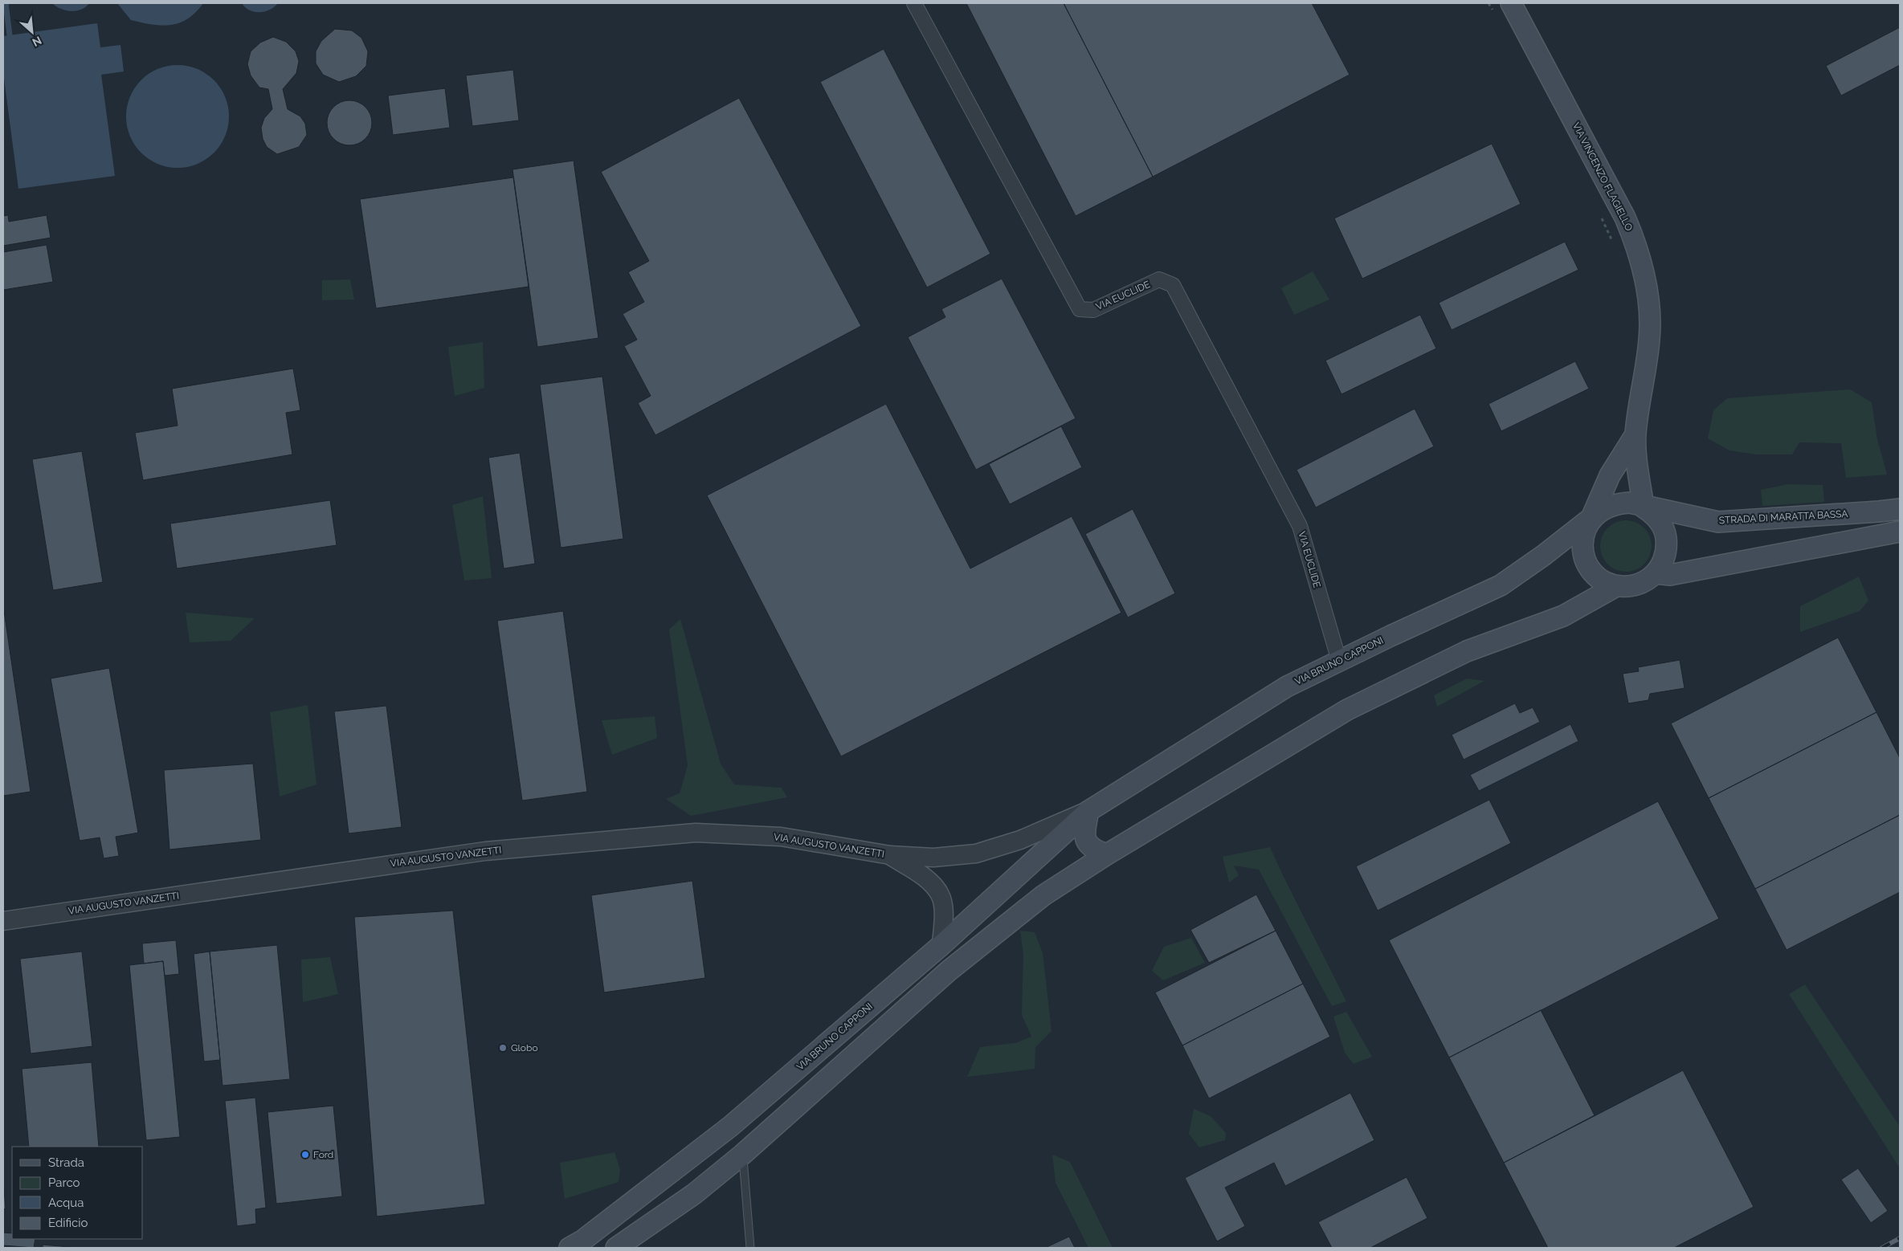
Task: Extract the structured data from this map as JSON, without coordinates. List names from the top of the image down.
{
  "streets": {
    "main road": ["VIA VINCENZO FLAGIELLO", "STRADA DI MARATTA BASSA", "VIA BRUNO CAPPONI"],
    "street": ["VIA EUCLIDE", "VIA AUGUSTO VANZETTI"]
  },
  "crossings": [
    ["VIA VINCENZO FLAGIELLO", "STRADA DI MARATTA BASSA"],
    ["VIA VINCENZO FLAGIELLO", "VIA BRUNO CAPPONI"],
    ["VIA EUCLIDE", "VIA BRUNO CAPPONI"],
    ["STRADA DI MARATTA BASSA", "VIA BRUNO CAPPONI"],
    ["VIA BRUNO CAPPONI", "VIA AUGUSTO VANZETTI"]
  ],
  "places": ["Globo", "Ford"],
  "legend": [
    "Strada",
    "Parco",
    "Acqua",
    "Edificio"
  ],
  "north": "bottom right"
}
